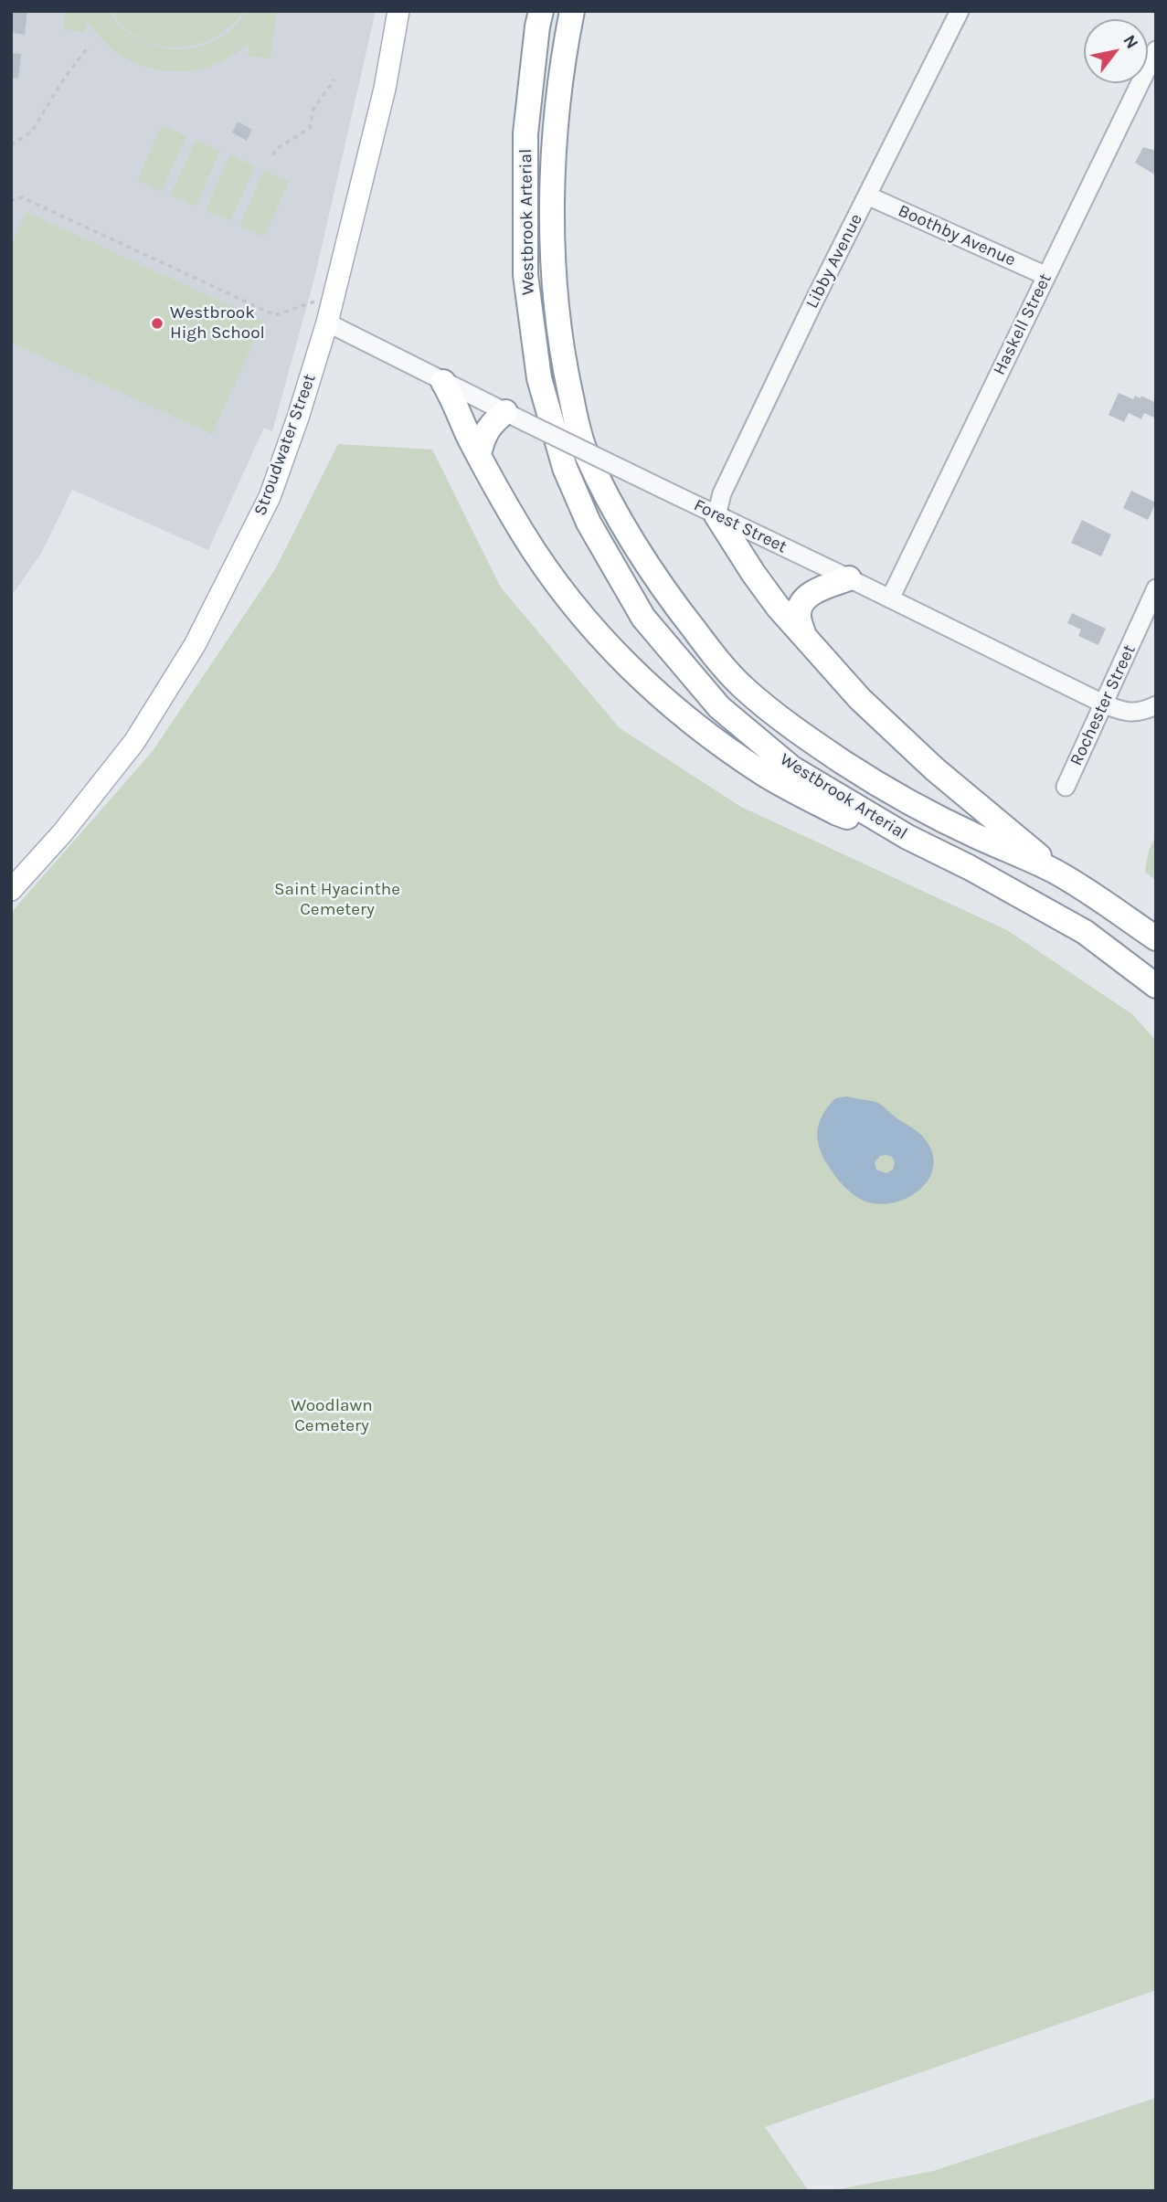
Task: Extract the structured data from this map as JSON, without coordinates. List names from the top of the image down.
{
  "streets": {
    "highway": ["Westbrook Arterial"],
    "main road": ["Stroudwater Street"],
    "street": [
      "Boothby Avenue",
      "Libby Avenue",
      "Haskell Street",
      "Forest Street",
      "Rochester Street"
    ]
  },
  "crossings": [
    ["Boothby Avenue", "Libby Avenue"],
    ["Boothby Avenue", "Haskell Street"],
    ["Libby Avenue", "Forest Street"],
    ["Haskell Street", "Forest Street"],
    ["Stroudwater Street", "Forest Street"],
    ["Forest Street", "Rochester Street"]
  ],
  "parks": ["Saint Hyacinthe Cemetery", "Woodlawn Cemetery"],
  "places": ["Westbrook High School"],
  "north": "top right"
}
